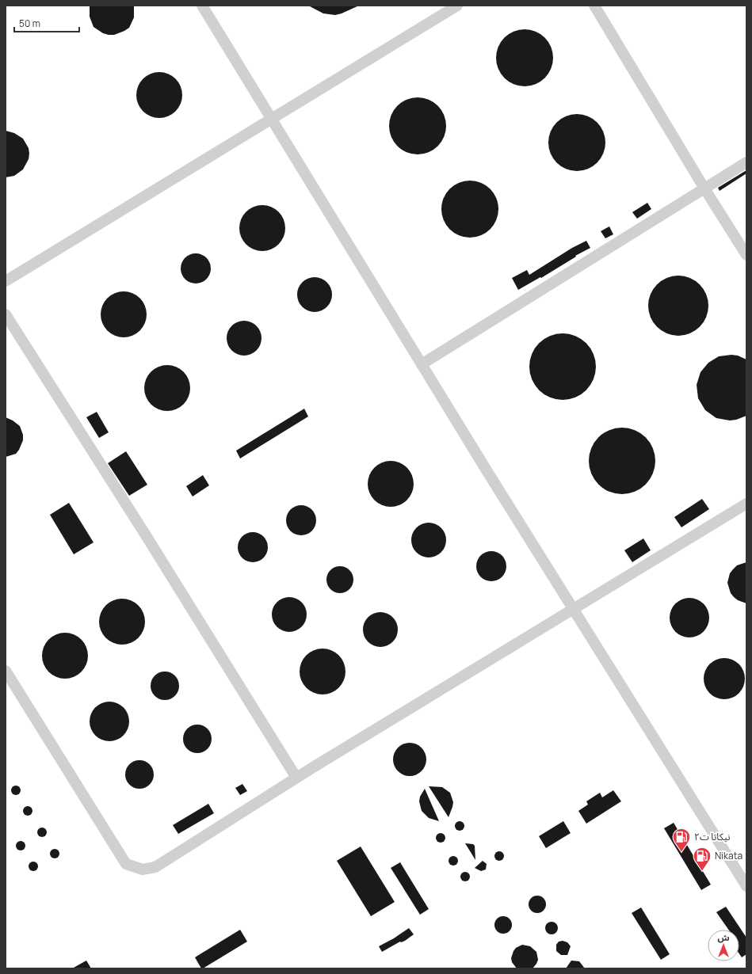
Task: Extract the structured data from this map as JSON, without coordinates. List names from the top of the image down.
{
  "places": {
    "fuel station": ["نيكاتا ت٢", "Nikata"]
  },
  "scale_bar": "50 m",
  "north": "top"
}
